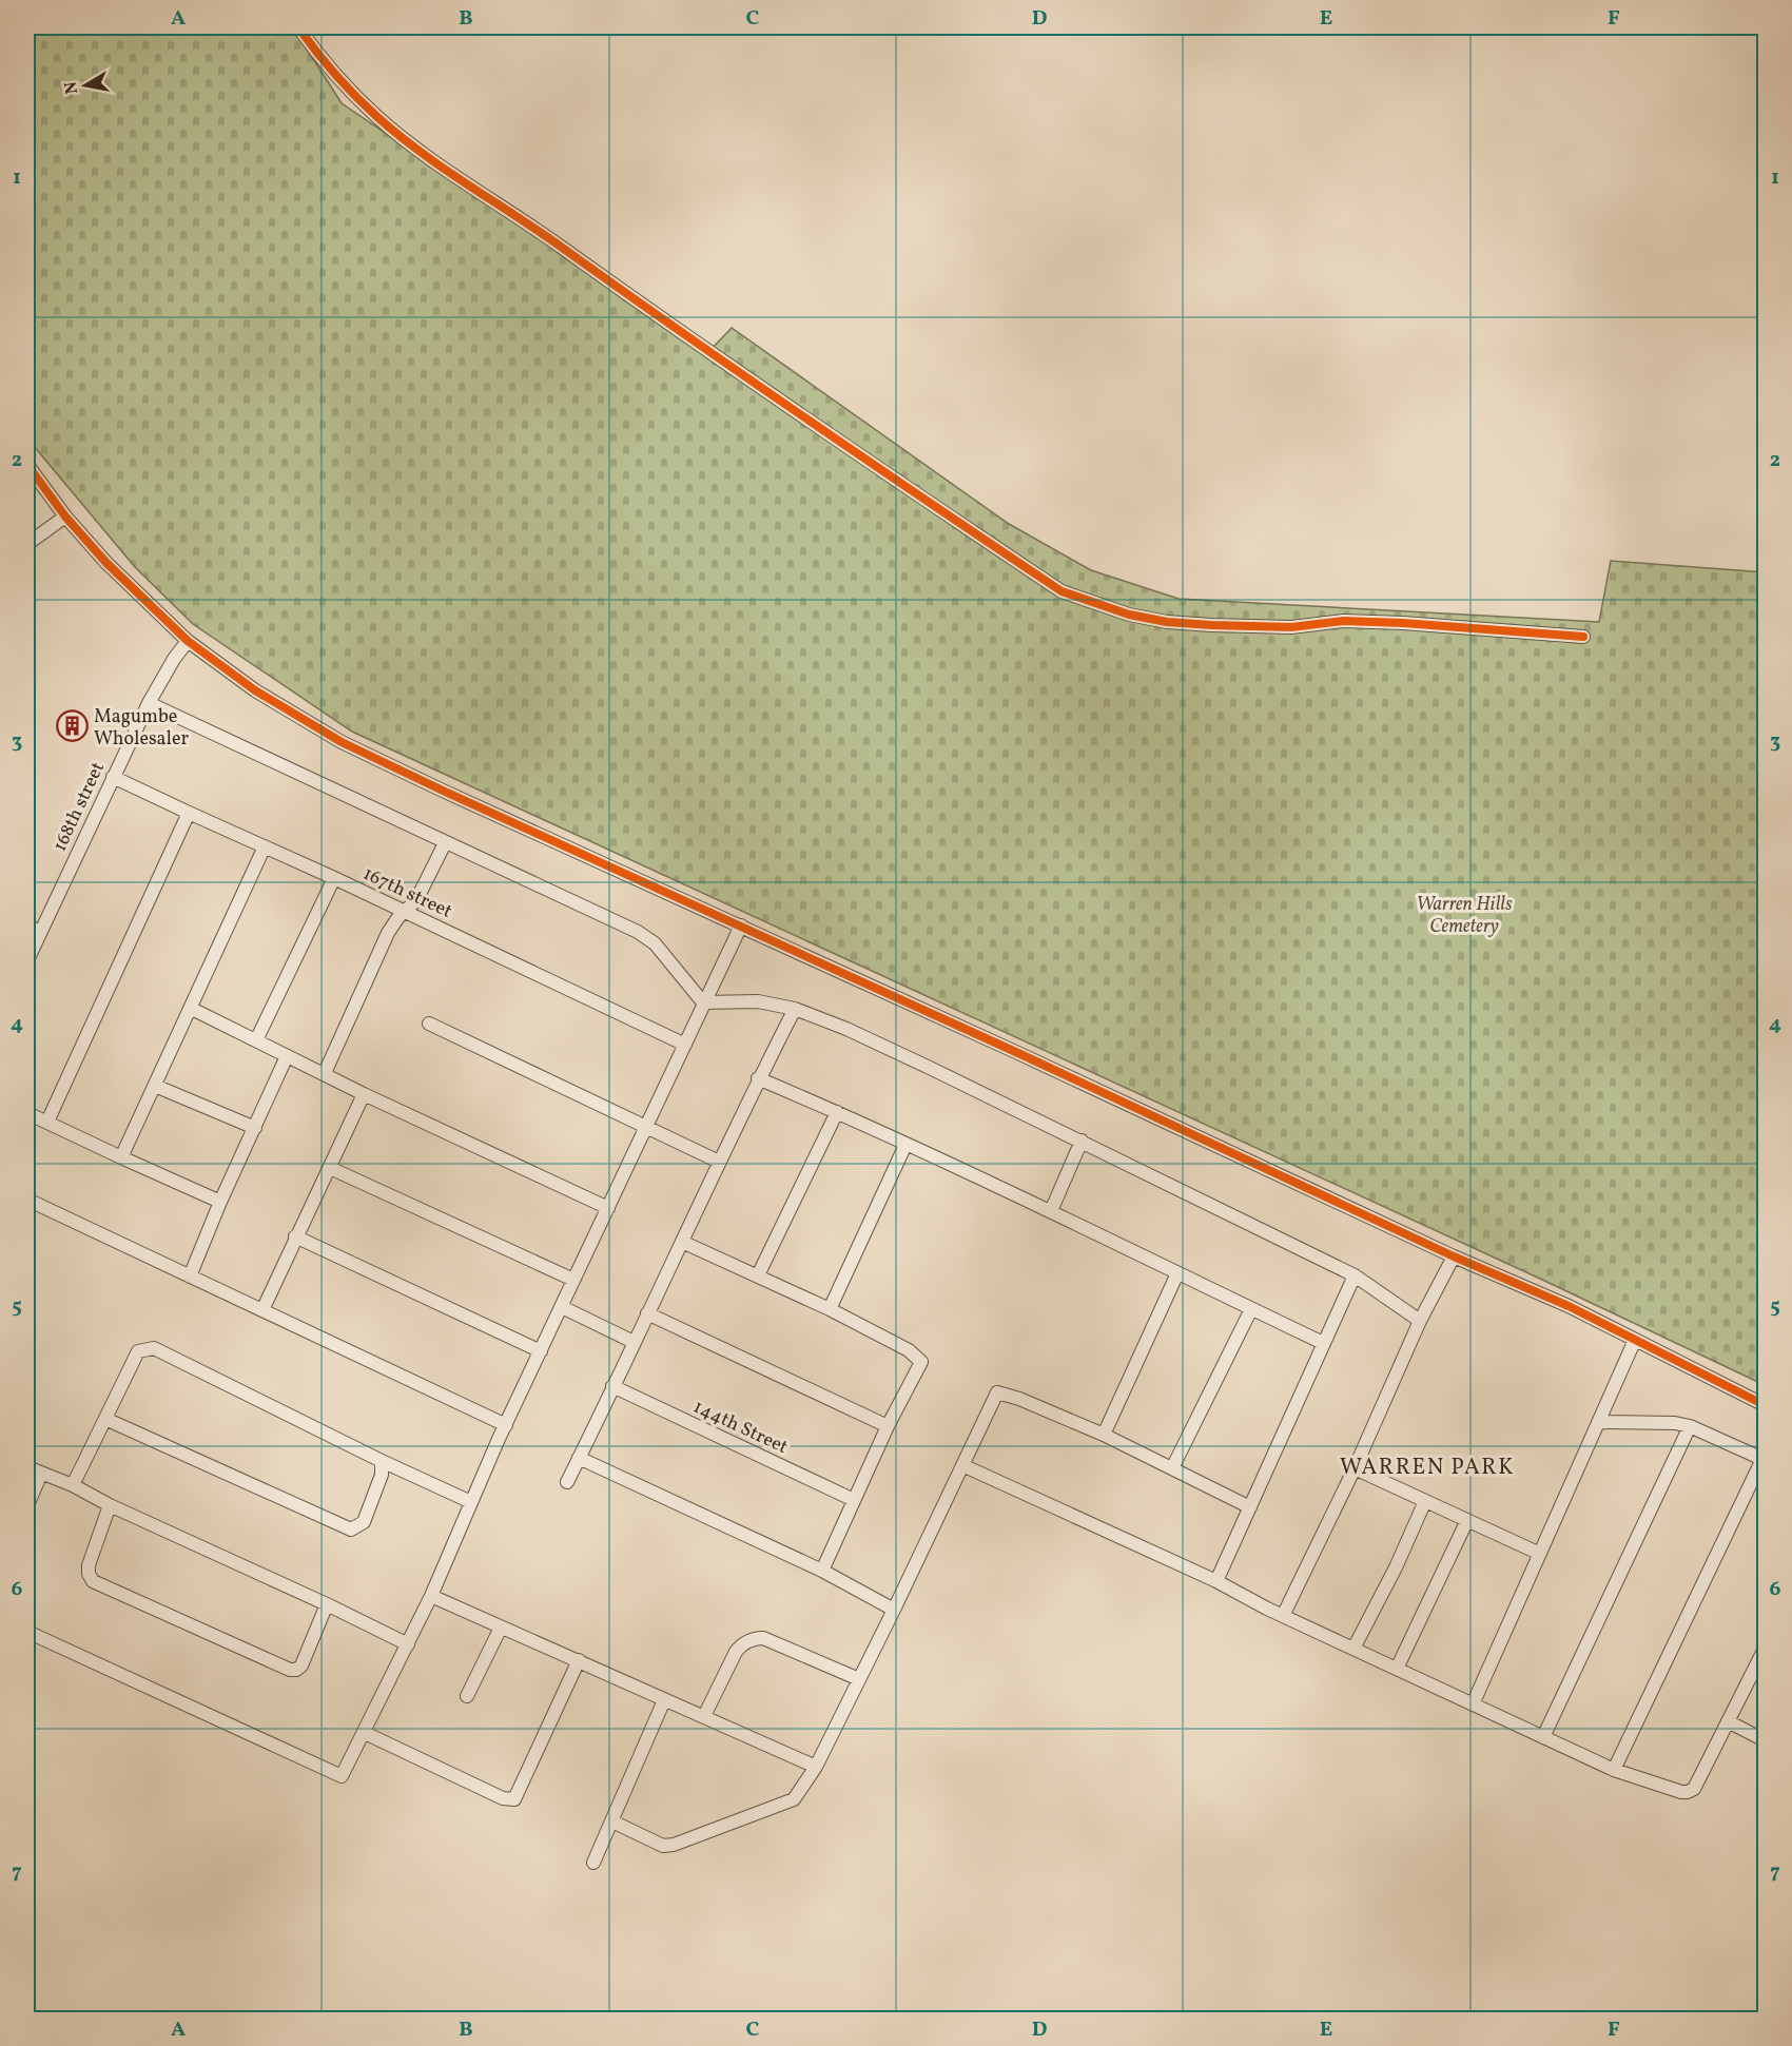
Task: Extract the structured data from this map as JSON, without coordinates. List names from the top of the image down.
{
  "streets": {
    "street": ["168th street", "167th street", "144th Street"]
  },
  "crossings": [
    ["168th street", "167th street"]
  ],
  "districts": ["WARREN PARK"],
  "parks": ["Warren Hills Cemetery"],
  "places": {
    "building": ["Magumbe Wholesaler"]
  },
  "north": "left",
  "grid": {
    "columns": [
      "A",
      "B",
      "C",
      "D",
      "E",
      "F"
    ],
    "rows": [
      "1",
      "2",
      "3",
      "4",
      "5",
      "6",
      "7"
    ]
  }
}
